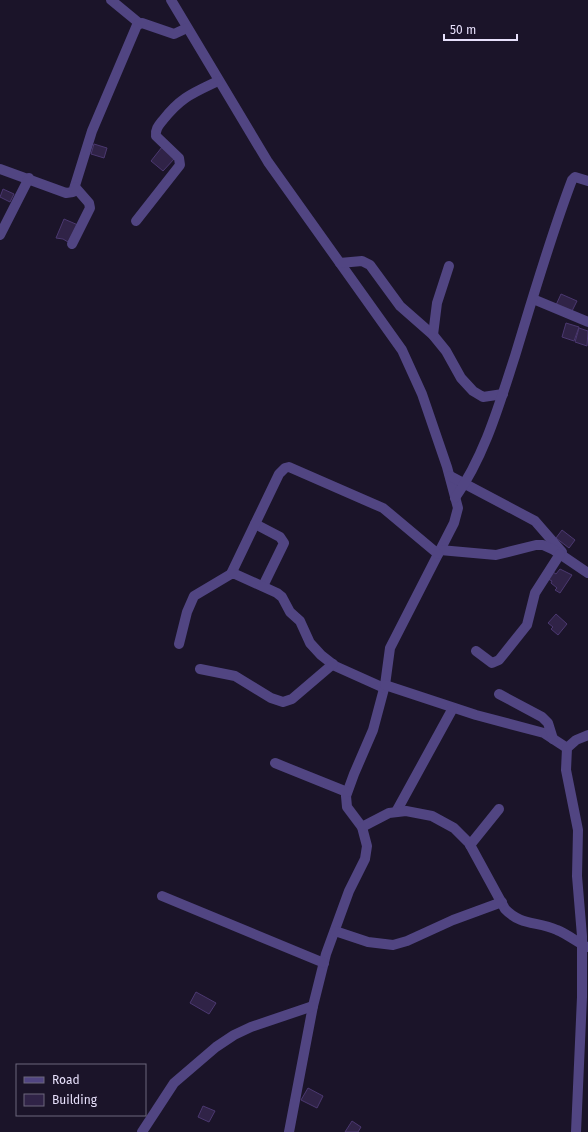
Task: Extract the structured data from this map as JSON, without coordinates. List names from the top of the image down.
{
  "legend": ["Road", "Building"],
  "scale_bar": "50 m"
}
